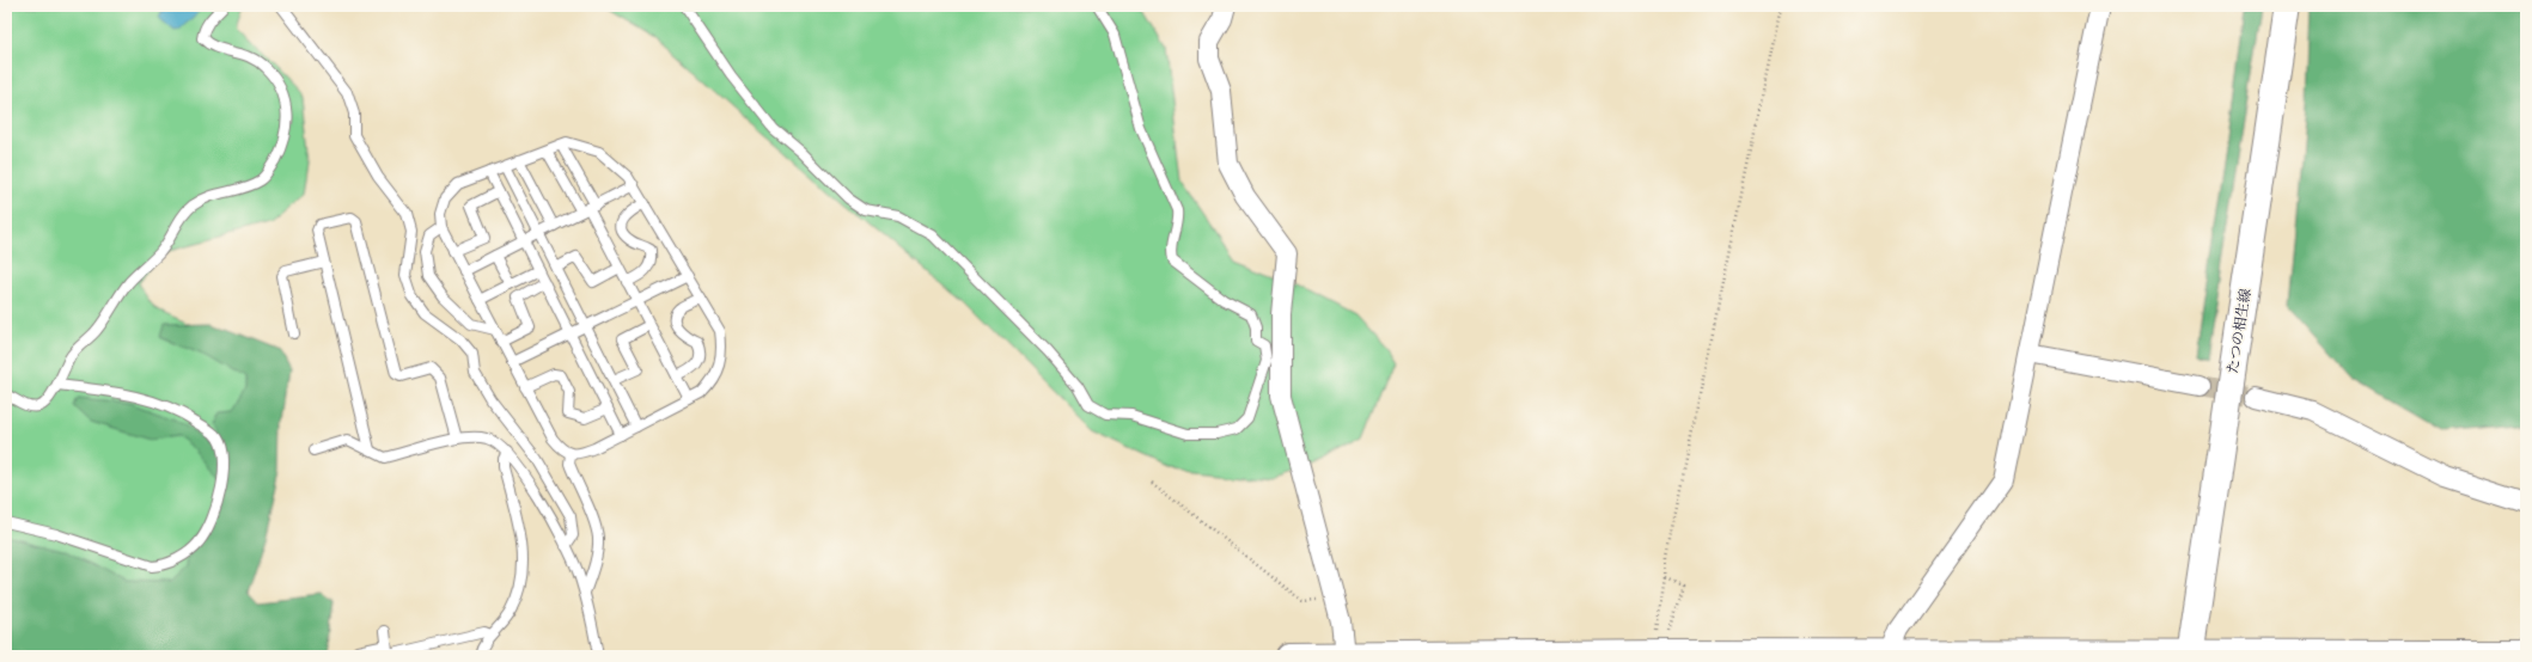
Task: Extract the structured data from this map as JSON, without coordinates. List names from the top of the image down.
{
  "streets": {
    "main road": ["たつの相生線"]
  }
}
